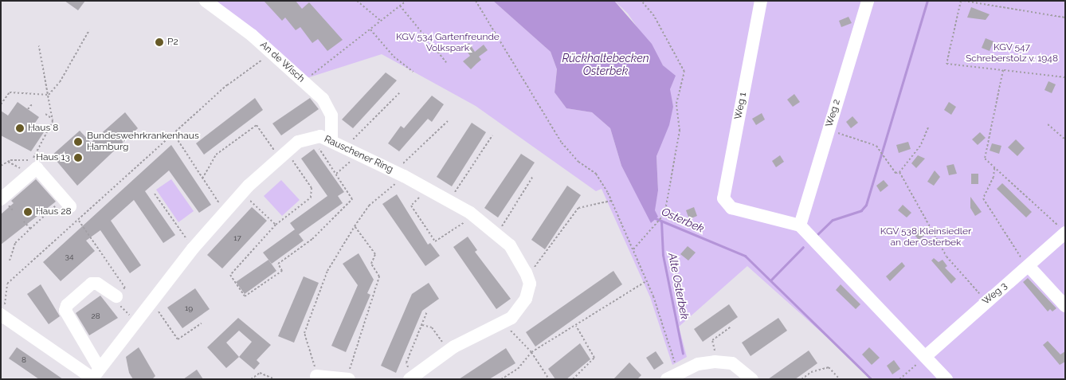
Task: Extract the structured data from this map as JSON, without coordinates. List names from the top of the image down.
{
  "streets": {
    "street": [
      "An de Wisch",
      "Weg 1",
      "Weg 2",
      "Rauschener Ring",
      "Weg 3"
    ]
  },
  "crossings": [
    ["An de Wisch", "Rauschener Ring"],
    ["Weg 1", "Weg 2"]
  ],
  "water": ["Rückhaltebecken Osterbek", "Osterbek", "Alte Osterbek"],
  "parks": ["KGV 534 Gartenfreunde Volkspark", "KGV 547 Schreberstolz v. 1948", "KGV 538 Kleinsiedler an der Osterbek"],
  "places": [
    "P2",
    "Haus 8",
    "Bundeswehrkrankenhaus Hamburg",
    "Haus 13",
    "Haus 28"
  ],
  "house_numbers": [
    "17",
    "34",
    "19",
    "28",
    "8"
  ]
}
